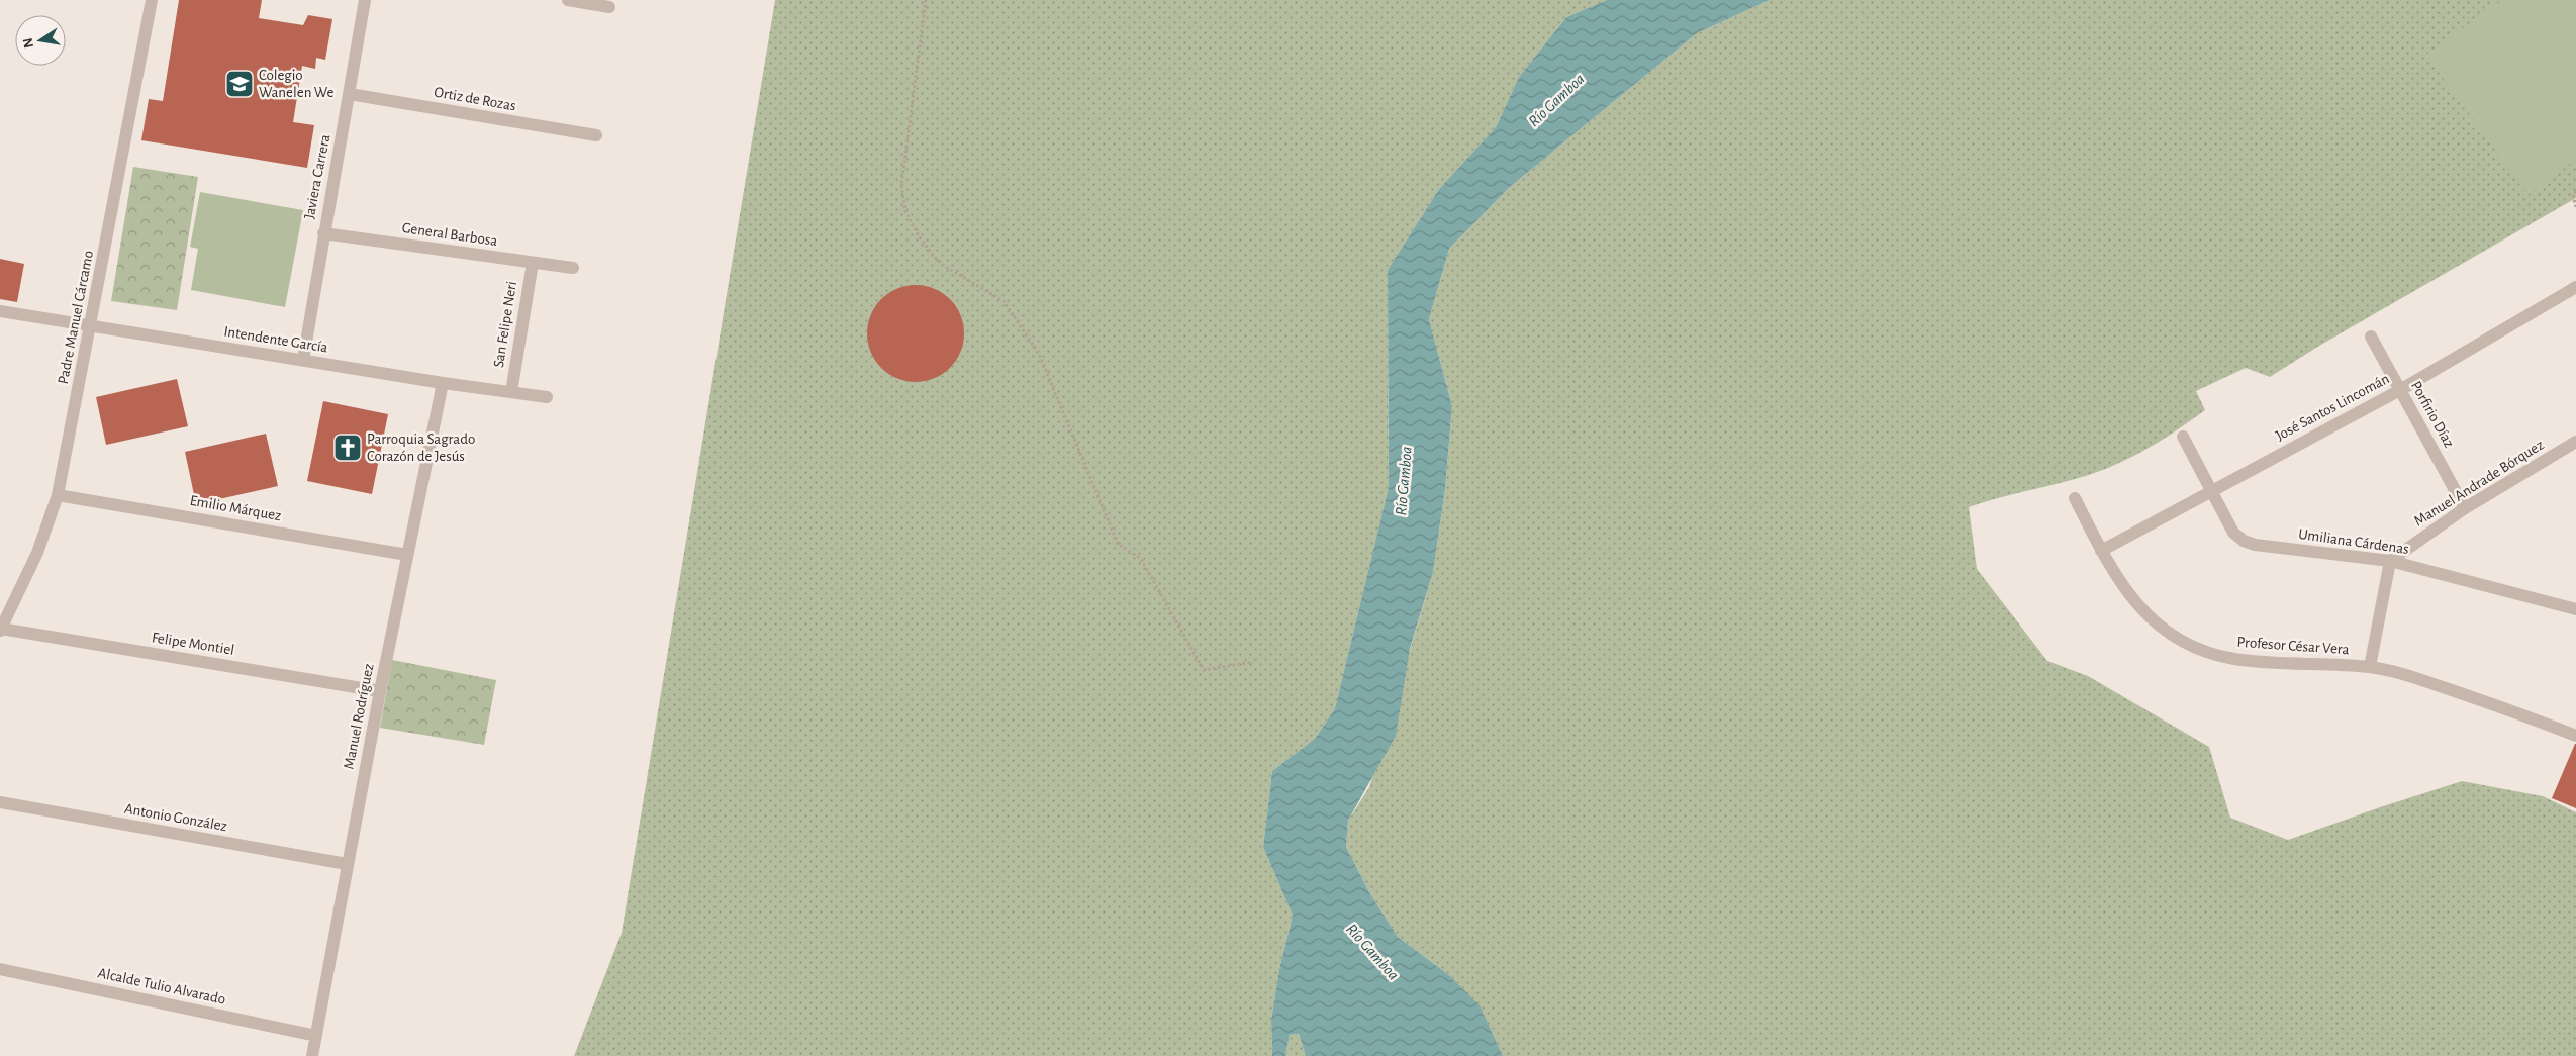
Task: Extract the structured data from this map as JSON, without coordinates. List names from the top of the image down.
{
  "streets": {
    "street": [
      "Ortiz de Rozas",
      "Javiera Carrera",
      "General Barbosa",
      "Padre Manuel Cárcamo",
      "San Felipe Neri",
      "Intendente García",
      "José Santos Lincomán",
      "Porfirio Díaz",
      "Manuel Andrade Bórquez",
      "Emilio Márquez",
      "Umiliana Cárdenas",
      "Felipe Montiel",
      "Profesor César Vera",
      "Manuel Rodríguez",
      "Antonio González",
      "Alcalde Tulio Alvarado"
    ]
  },
  "crossings": [
    ["Ortiz de Rozas", "Javiera Carrera"],
    ["Javiera Carrera", "General Barbosa"],
    ["Javiera Carrera", "Intendente García"],
    ["General Barbosa", "San Felipe Neri"],
    ["Padre Manuel Cárcamo", "Intendente García"],
    ["Padre Manuel Cárcamo", "Emilio Márquez"],
    ["Padre Manuel Cárcamo", "Felipe Montiel"],
    ["San Felipe Neri", "Intendente García"],
    ["Intendente García", "Manuel Rodríguez"],
    ["José Santos Lincomán", "Porfirio Díaz"],
    ["José Santos Lincomán", "Umiliana Cárdenas"],
    ["José Santos Lincomán", "Profesor César Vera"],
    ["Porfirio Díaz", "Manuel Andrade Bórquez"],
    ["Manuel Andrade Bórquez", "Umiliana Cárdenas"],
    ["Emilio Márquez", "Manuel Rodríguez"],
    ["Felipe Montiel", "Manuel Rodríguez"],
    ["Manuel Rodríguez", "Antonio González"],
    ["Manuel Rodríguez", "Alcalde Tulio Alvarado"]
  ],
  "water": ["Río Gamboa"],
  "places": {
    "school or university": ["Colegio Wanelen We"],
    "church": ["Parroquia Sagrado Corazón de Jesús"]
  },
  "north": "left"
}
